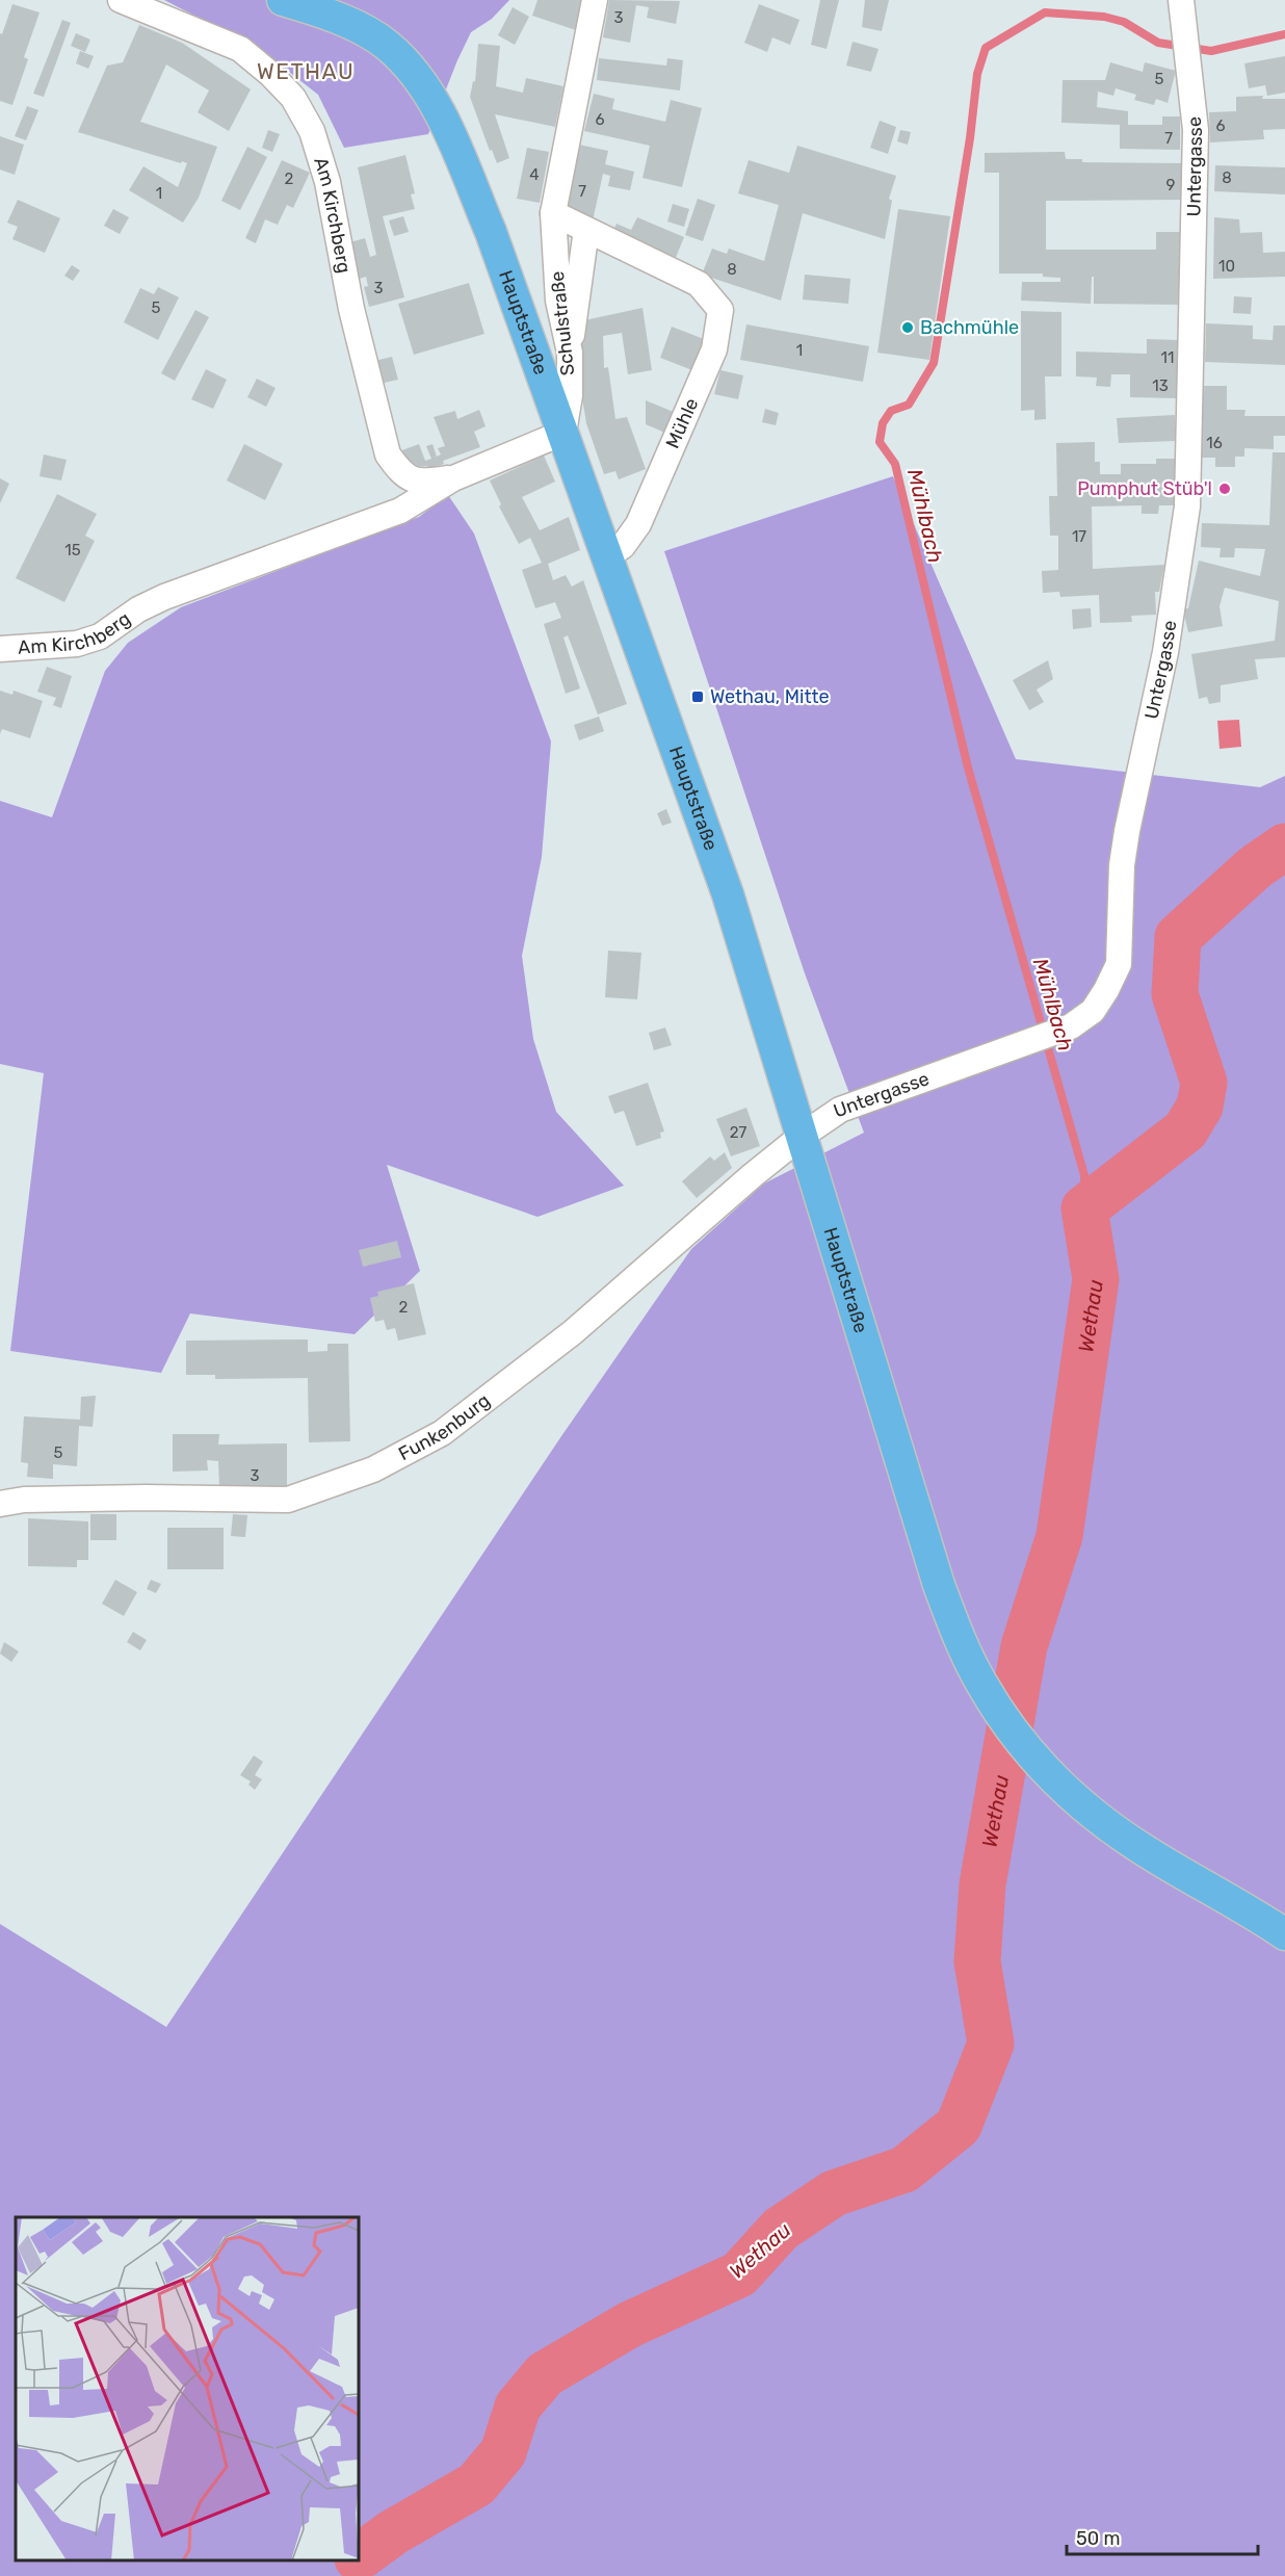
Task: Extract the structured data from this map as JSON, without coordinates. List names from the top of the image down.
{
  "streets": {
    "main road": ["Hauptstraße"],
    "street": [
      "Untergasse",
      "Am Kirchberg",
      "Schulstraße",
      "Mühle",
      "Funkenburg"
    ]
  },
  "crossings": [
    ["Untergasse", "Hauptstraße"],
    ["Untergasse", "Funkenburg"],
    ["Am Kirchberg", "Hauptstraße"],
    ["Am Kirchberg", "Schulstraße"],
    ["Hauptstraße", "Schulstraße"],
    ["Hauptstraße", "Mühle"],
    ["Hauptstraße", "Funkenburg"]
  ],
  "districts": ["WETHAU"],
  "water": ["Mühlbach", "Wethau"],
  "places": {
    "other": ["Bachmühle", "Pumphut Stüb'l"],
    "transit": ["Wethau, Mitte"]
  },
  "house_numbers": [
    "3",
    "5",
    "6",
    "6",
    "7",
    "4",
    "8",
    "2",
    "9",
    "7",
    "1",
    "10",
    "8",
    "3",
    "5",
    "1",
    "11",
    "13",
    "16",
    "17",
    "15",
    "27",
    "2",
    "5",
    "3"
  ],
  "scale_bar": "50 m"
}
